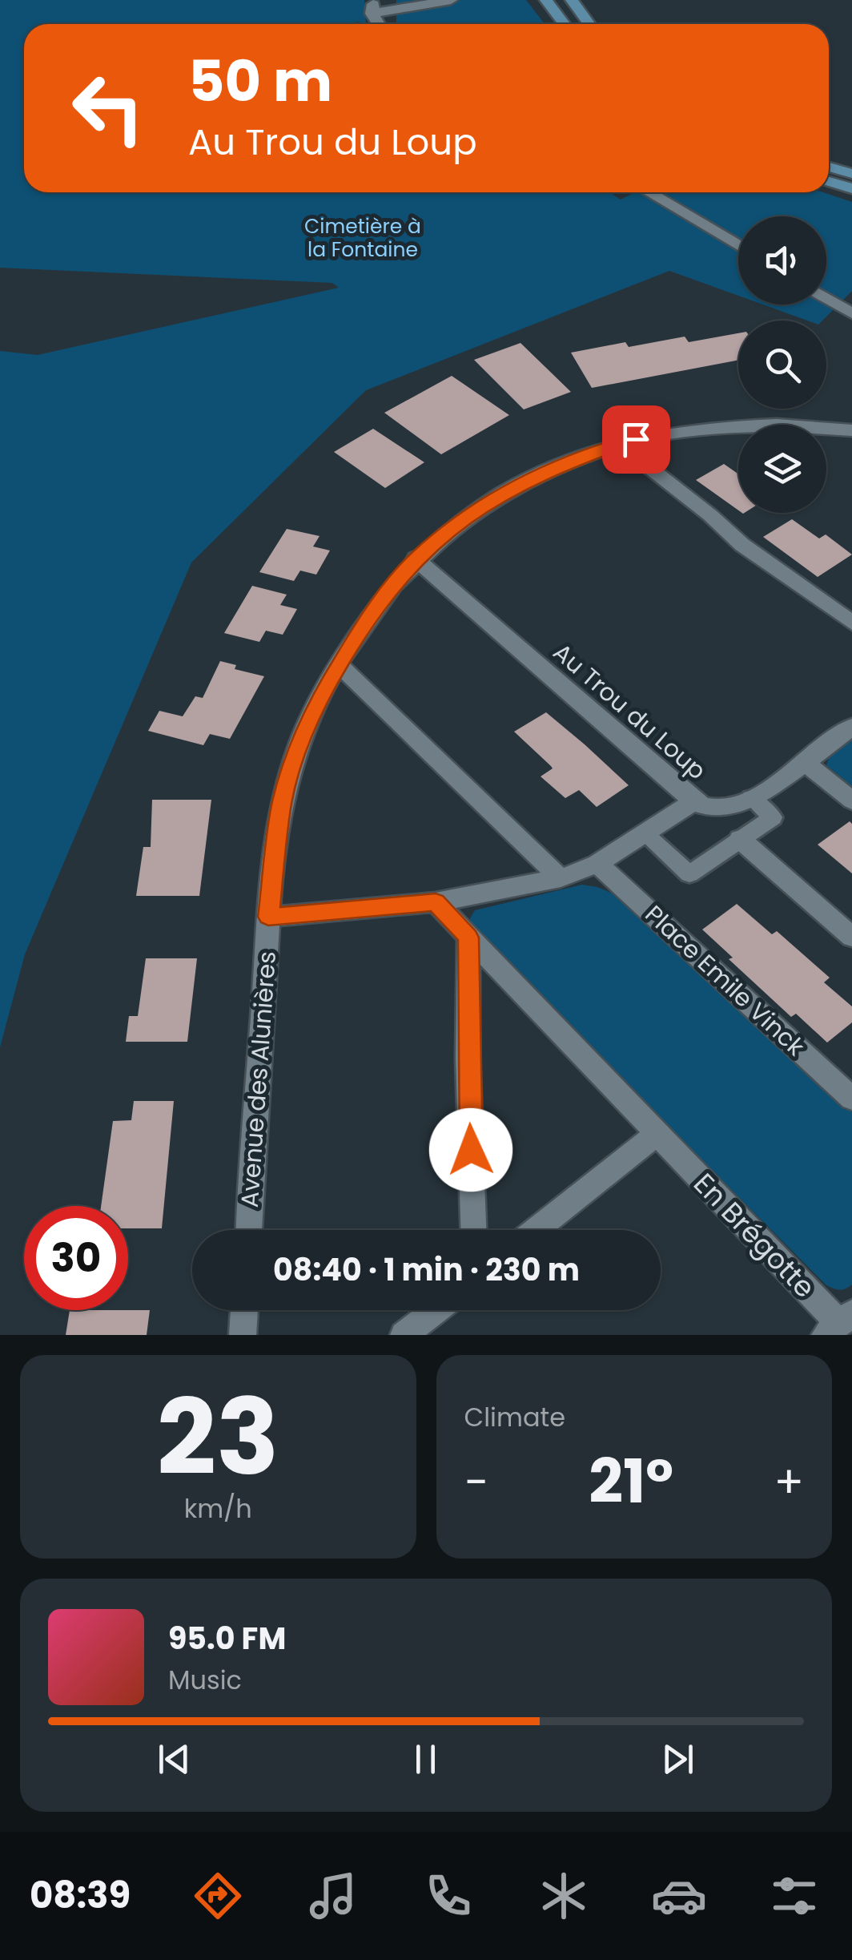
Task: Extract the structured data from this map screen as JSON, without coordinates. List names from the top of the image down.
{
  "streets": {
    "street": [
      "Au Trou du Loup",
      "Place Emile Vinck",
      "Avenue des Alunières",
      "En Brégotte"
    ]
  },
  "crossings": [
    ["Au Trou du Loup", "Place Emile Vinck"],
    ["Au Trou du Loup", "Avenue des Alunières"],
    ["Au Trou du Loup", "En Brégotte"]
  ],
  "parks": ["Cimetière à la Fontaine"],
  "page": {
    "turn": ["50 m", "Au Trou du Loup"],
    "limit": "30",
    "trip": "08:40 · 1 min · 230 m",
    "tile": [
      ["23", "km/h"],
      "Climate"
    ],
    "heat": ["−", "21°", "+"],
    "song": ["95.0 FM", "Music"],
    "tabs": "08:39"
  }
}
